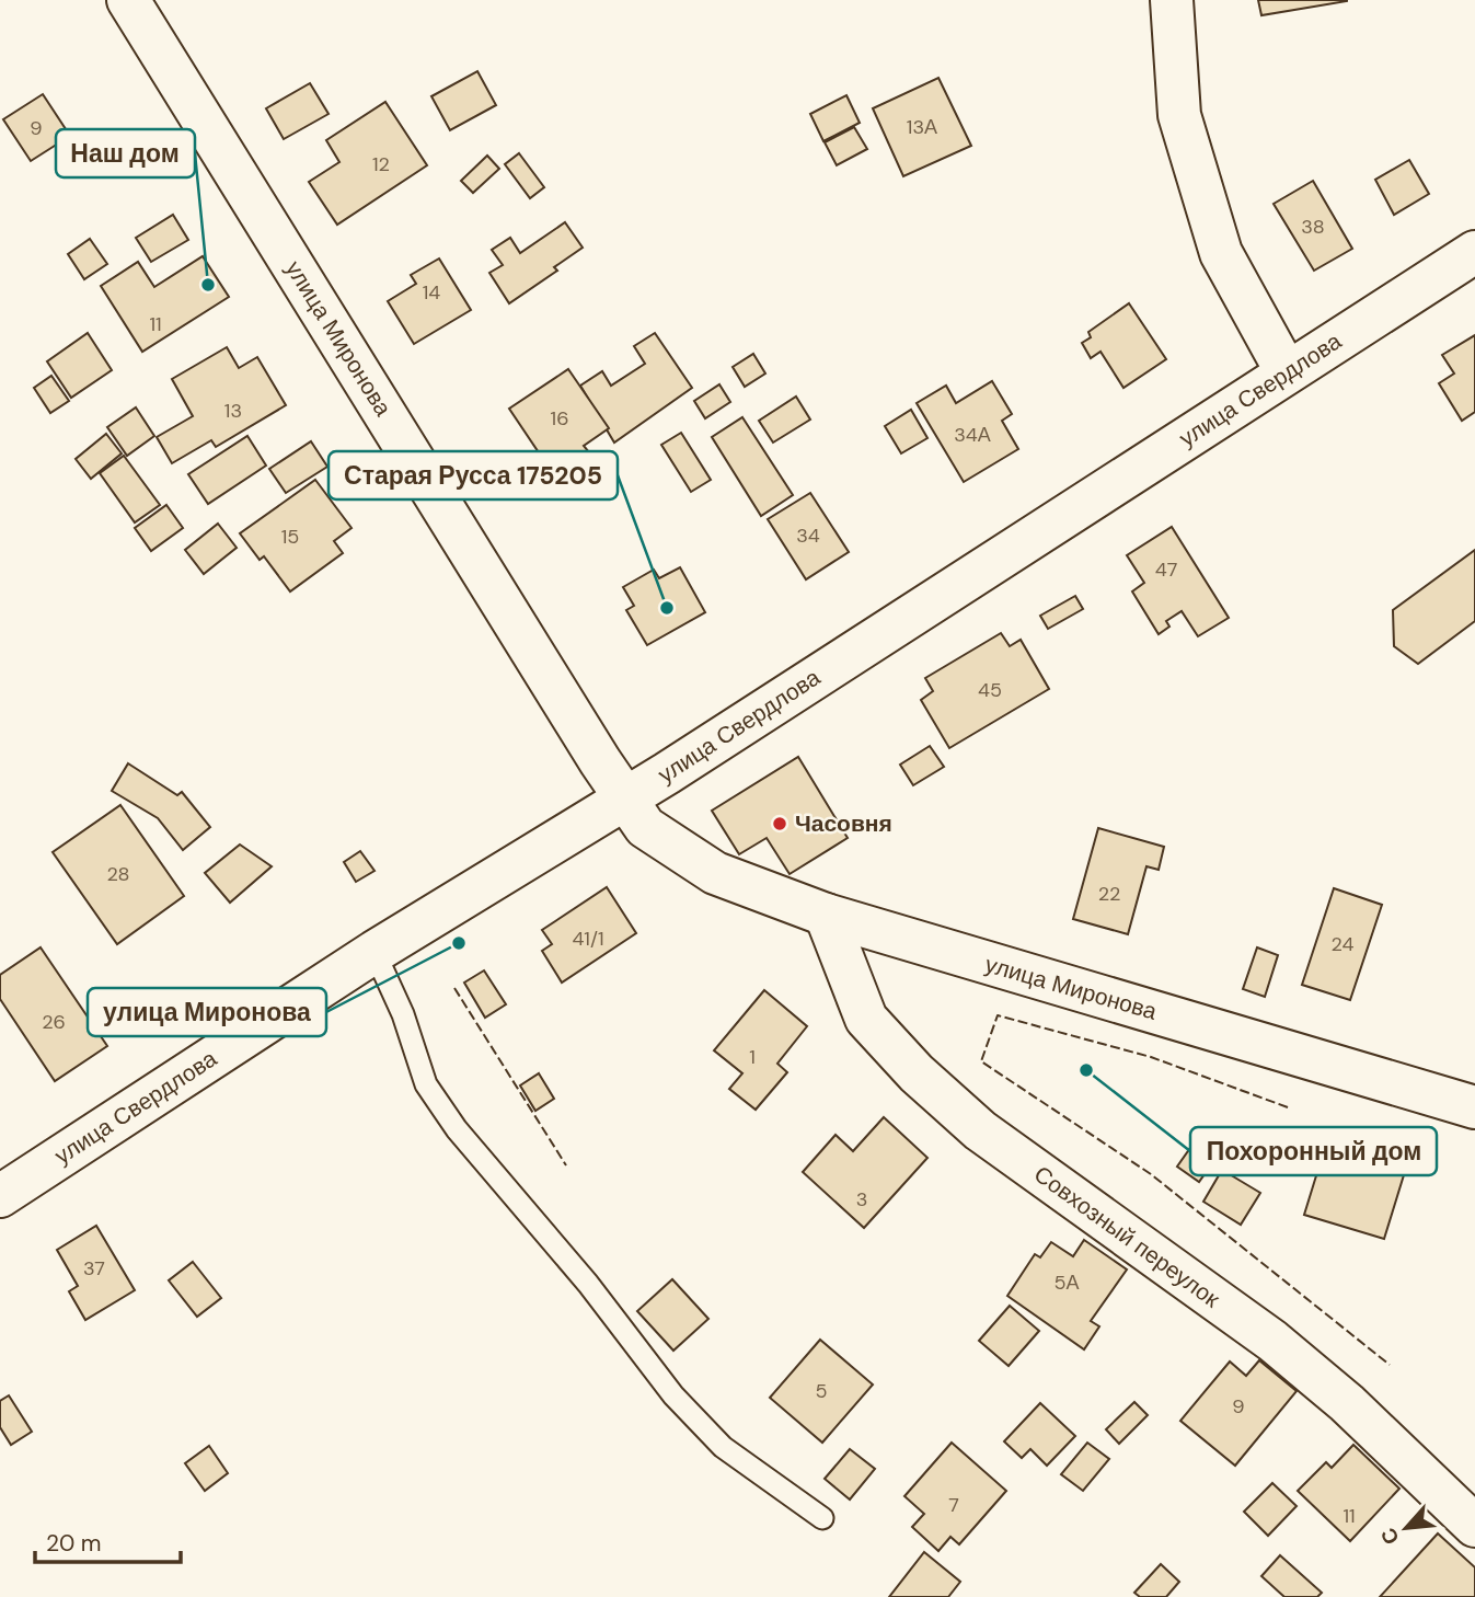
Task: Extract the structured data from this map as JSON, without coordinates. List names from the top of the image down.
{
  "streets": {
    "street": ["улица Миронова", "улица Свердлова", "Совхозный переулок"]
  },
  "crossings": [
    ["улица Миронова", "улица Свердлова"],
    ["улица Миронова", "Совхозный переулок"]
  ],
  "places": [
    "Наш дом",
    "Старая Русса 175205",
    "Часовня",
    "улица Миронова",
    "Похоронный дом"
  ],
  "house_numbers": [
    "13А",
    "9",
    "12",
    "38",
    "14",
    "11",
    "13",
    "16",
    "34А",
    "34",
    "15",
    "47",
    "45",
    "28",
    "22",
    "41/1",
    "24",
    "26",
    "1",
    "3",
    "37",
    "5А",
    "5",
    "9",
    "7",
    "11"
  ],
  "scale_bar": "20 m",
  "north": "bottom left"
}
